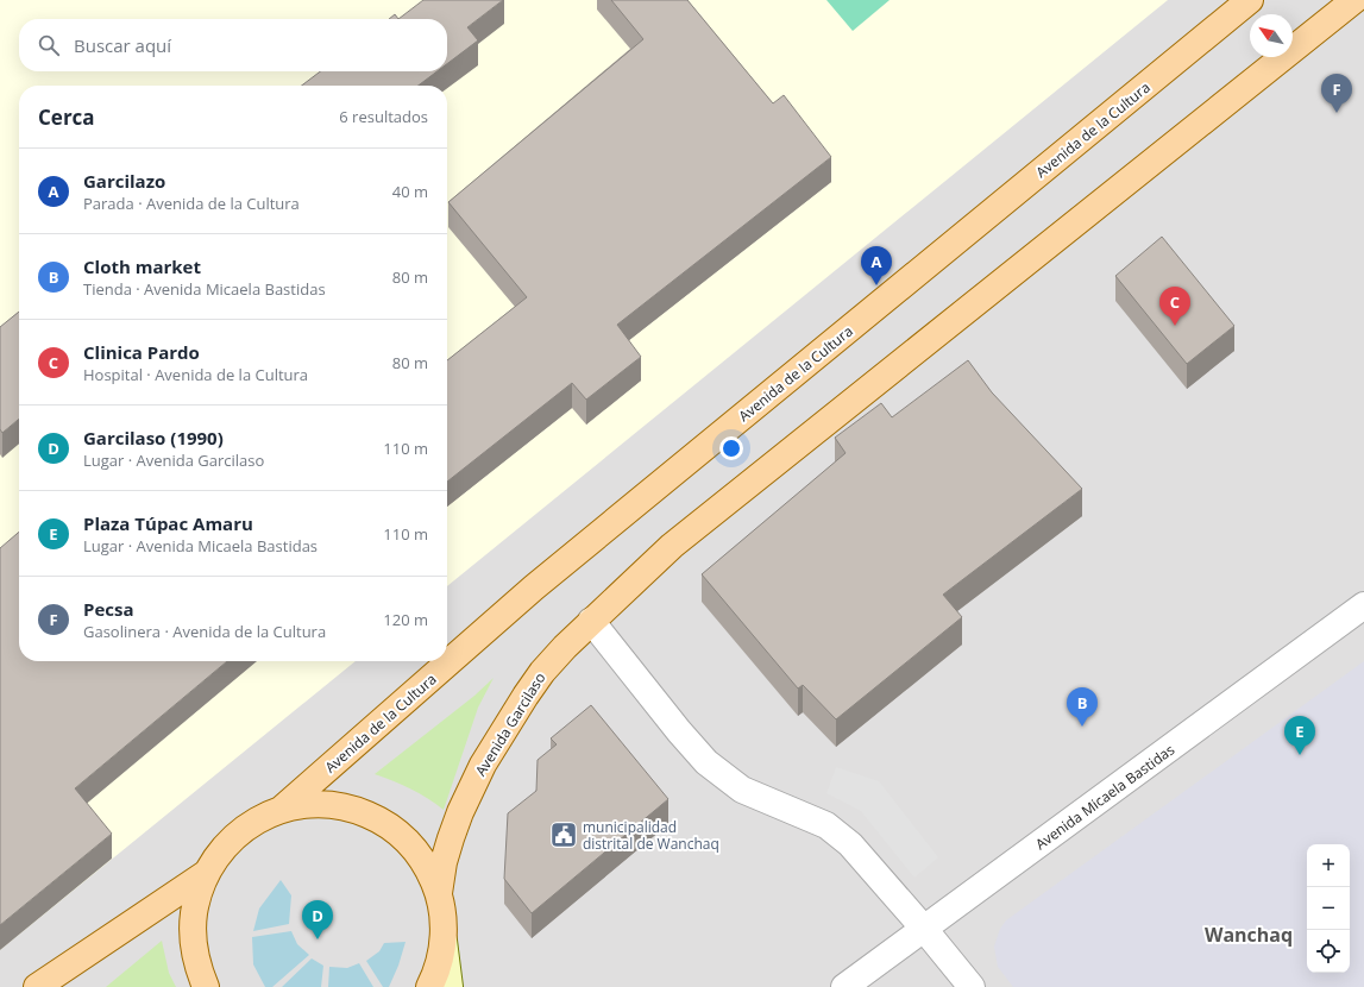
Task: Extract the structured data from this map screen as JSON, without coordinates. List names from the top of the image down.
{
  "streets": {
    "main road": ["Avenida de la Cultura", "Avenida Garcilaso"],
    "street": ["Avenida Micaela Bastidas"]
  },
  "crossings": [
    ["Avenida de la Cultura", "Avenida Garcilaso"]
  ],
  "districts": ["Wanchaq"],
  "places": {
    "public building": ["municipalidad distrital de Wanchaq"]
  },
  "north": "top left",
  "page": {
    "search": "Buscar aquí",
    "pins": [
      "F",
      "A",
      "C",
      "B",
      "E",
      "D"
    ],
    "heading": ["Cerca", "6 resultados"],
    "list": [
      {
        "mark": "A",
        "name": "Garcilazo",
        "note": "Parada · Avenida de la Cultura",
        "value": "40 m"
      },
      {
        "mark": "B",
        "name": "Cloth market",
        "note": "Tienda · Avenida Micaela Bastidas",
        "value": "80 m"
      },
      {
        "mark": "C",
        "name": "Clinica Pardo",
        "note": "Hospital · Avenida de la Cultura",
        "value": "80 m"
      },
      {
        "mark": "D",
        "name": "Garcilaso (1990)",
        "note": "Lugar · Avenida Garcilaso",
        "value": "110 m"
      },
      {
        "mark": "E",
        "name": "Plaza Túpac Amaru",
        "note": "Lugar · Avenida Micaela Bastidas",
        "value": "110 m"
      },
      {
        "mark": "F",
        "name": "Pecsa",
        "note": "Gasolinera · Avenida de la Cultura",
        "value": "120 m"
      }
    ],
    "map_buttons": ["+", "−"]
  }
}
